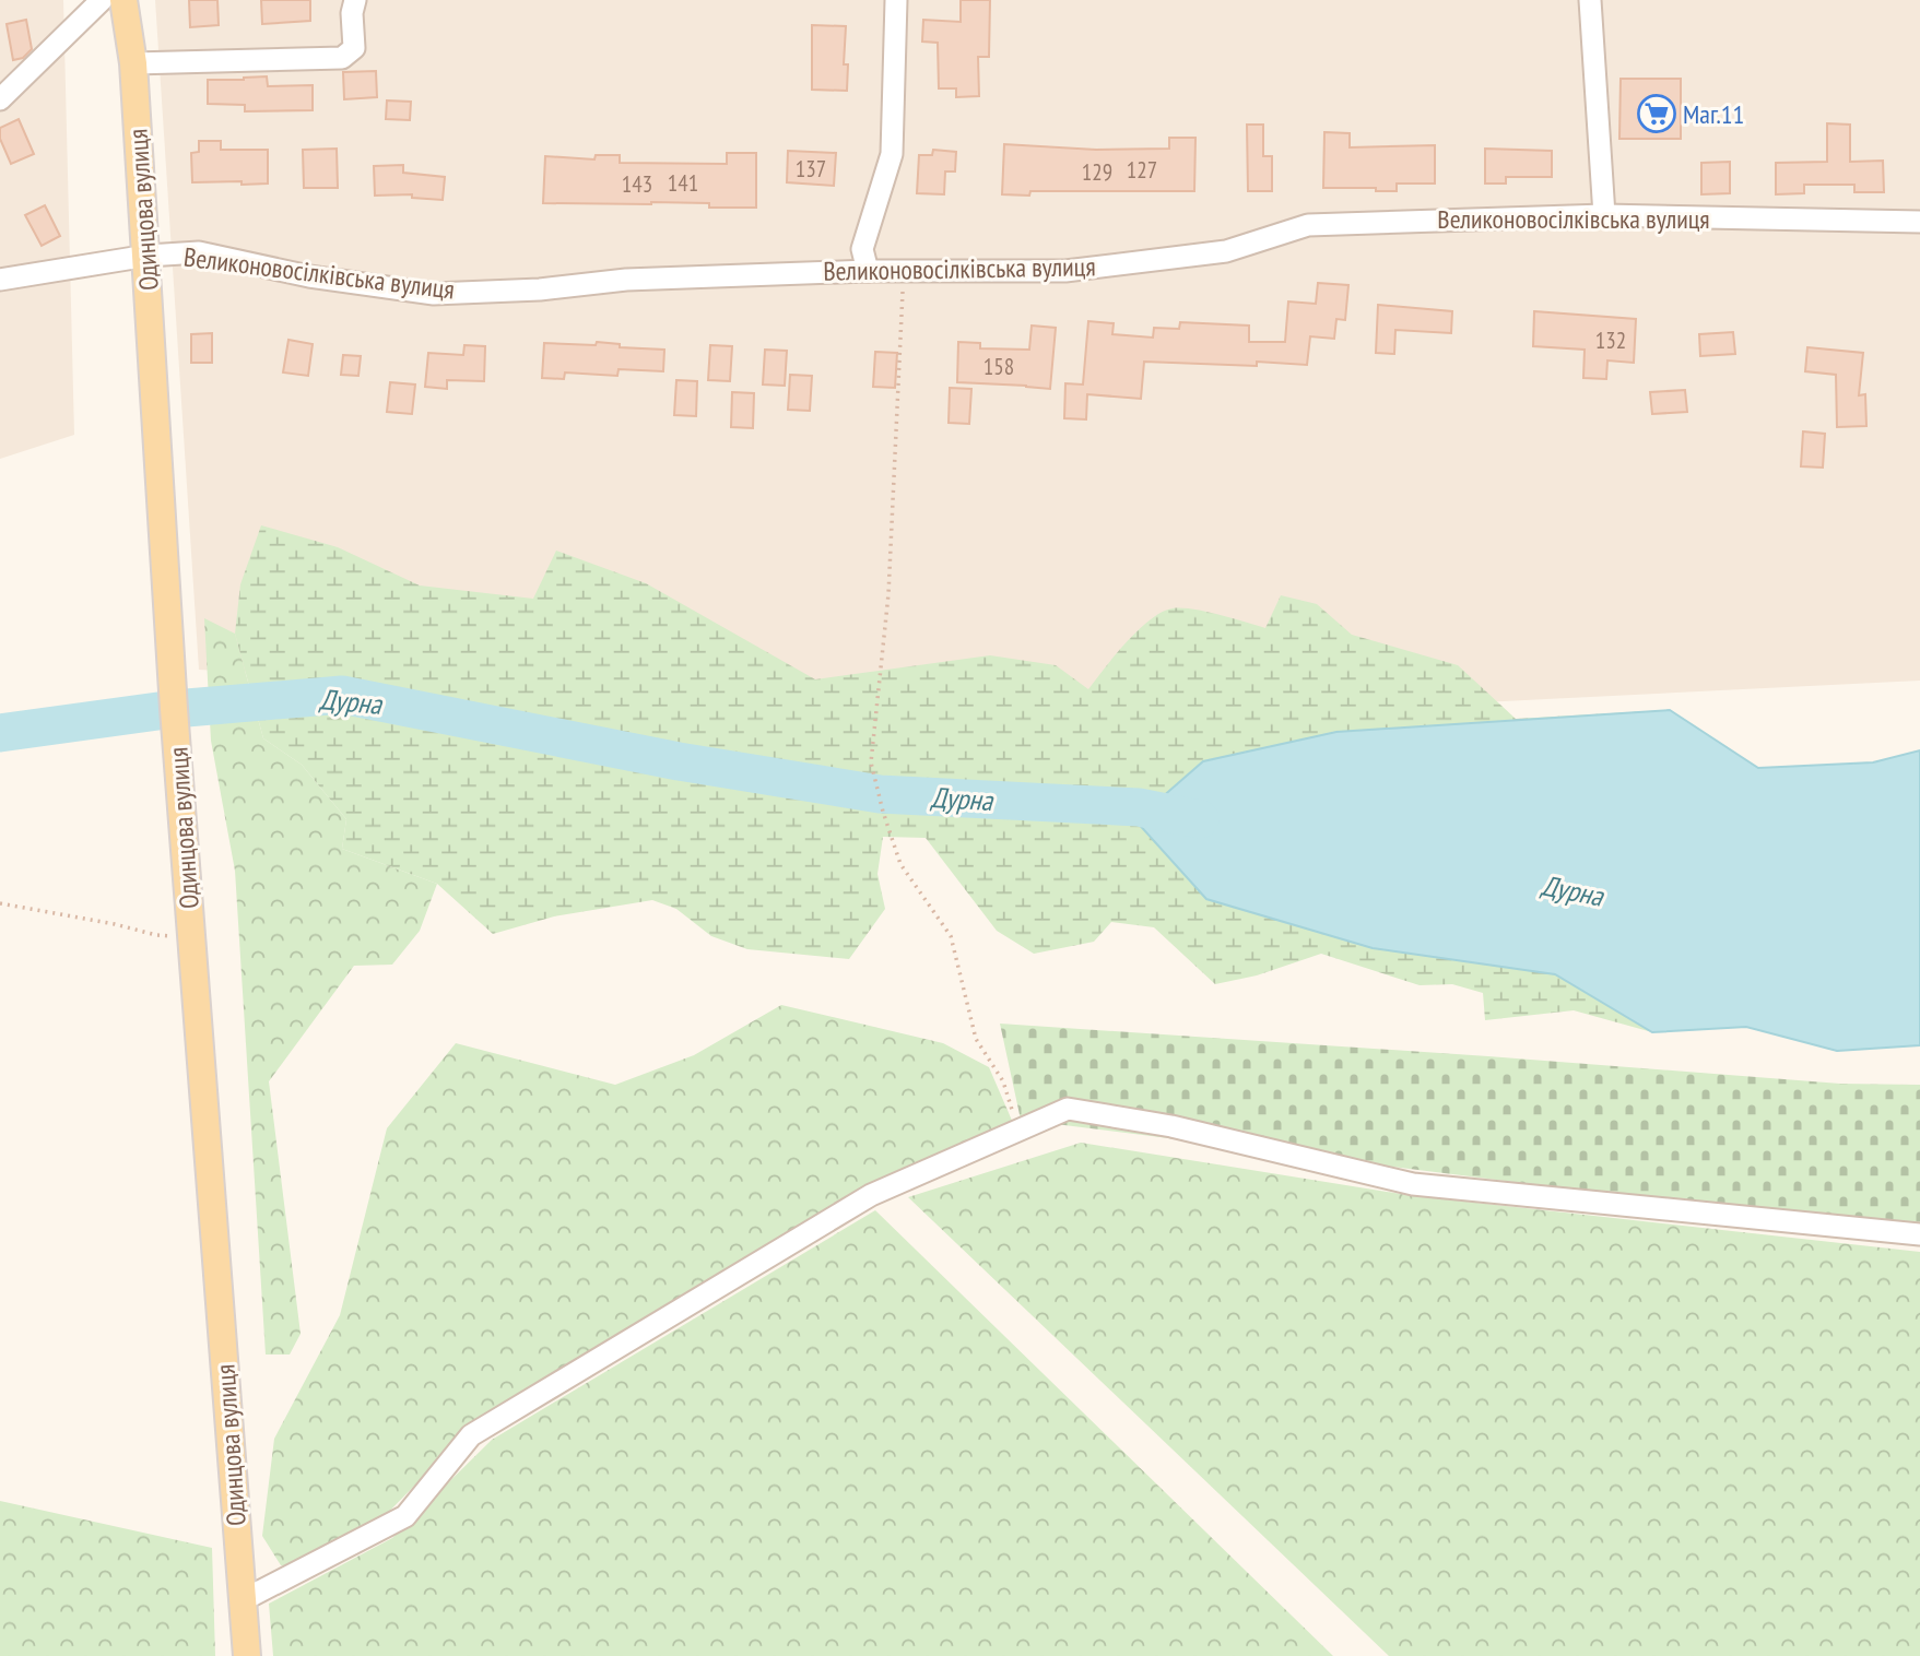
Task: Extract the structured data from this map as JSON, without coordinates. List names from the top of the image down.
{
  "streets": {
    "main road": ["Одинцова вулиця"],
    "street": ["Великоновосілківська вулиця"]
  },
  "crossings": [
    ["Одинцова вулиця", "Великоновосілківська вулиця"]
  ],
  "water": ["Дурна"],
  "places": {
    "supermarket": ["Маг.11"]
  },
  "house_numbers": [
    "137",
    "127",
    "129",
    "141",
    "143",
    "132",
    "158"
  ]
}
